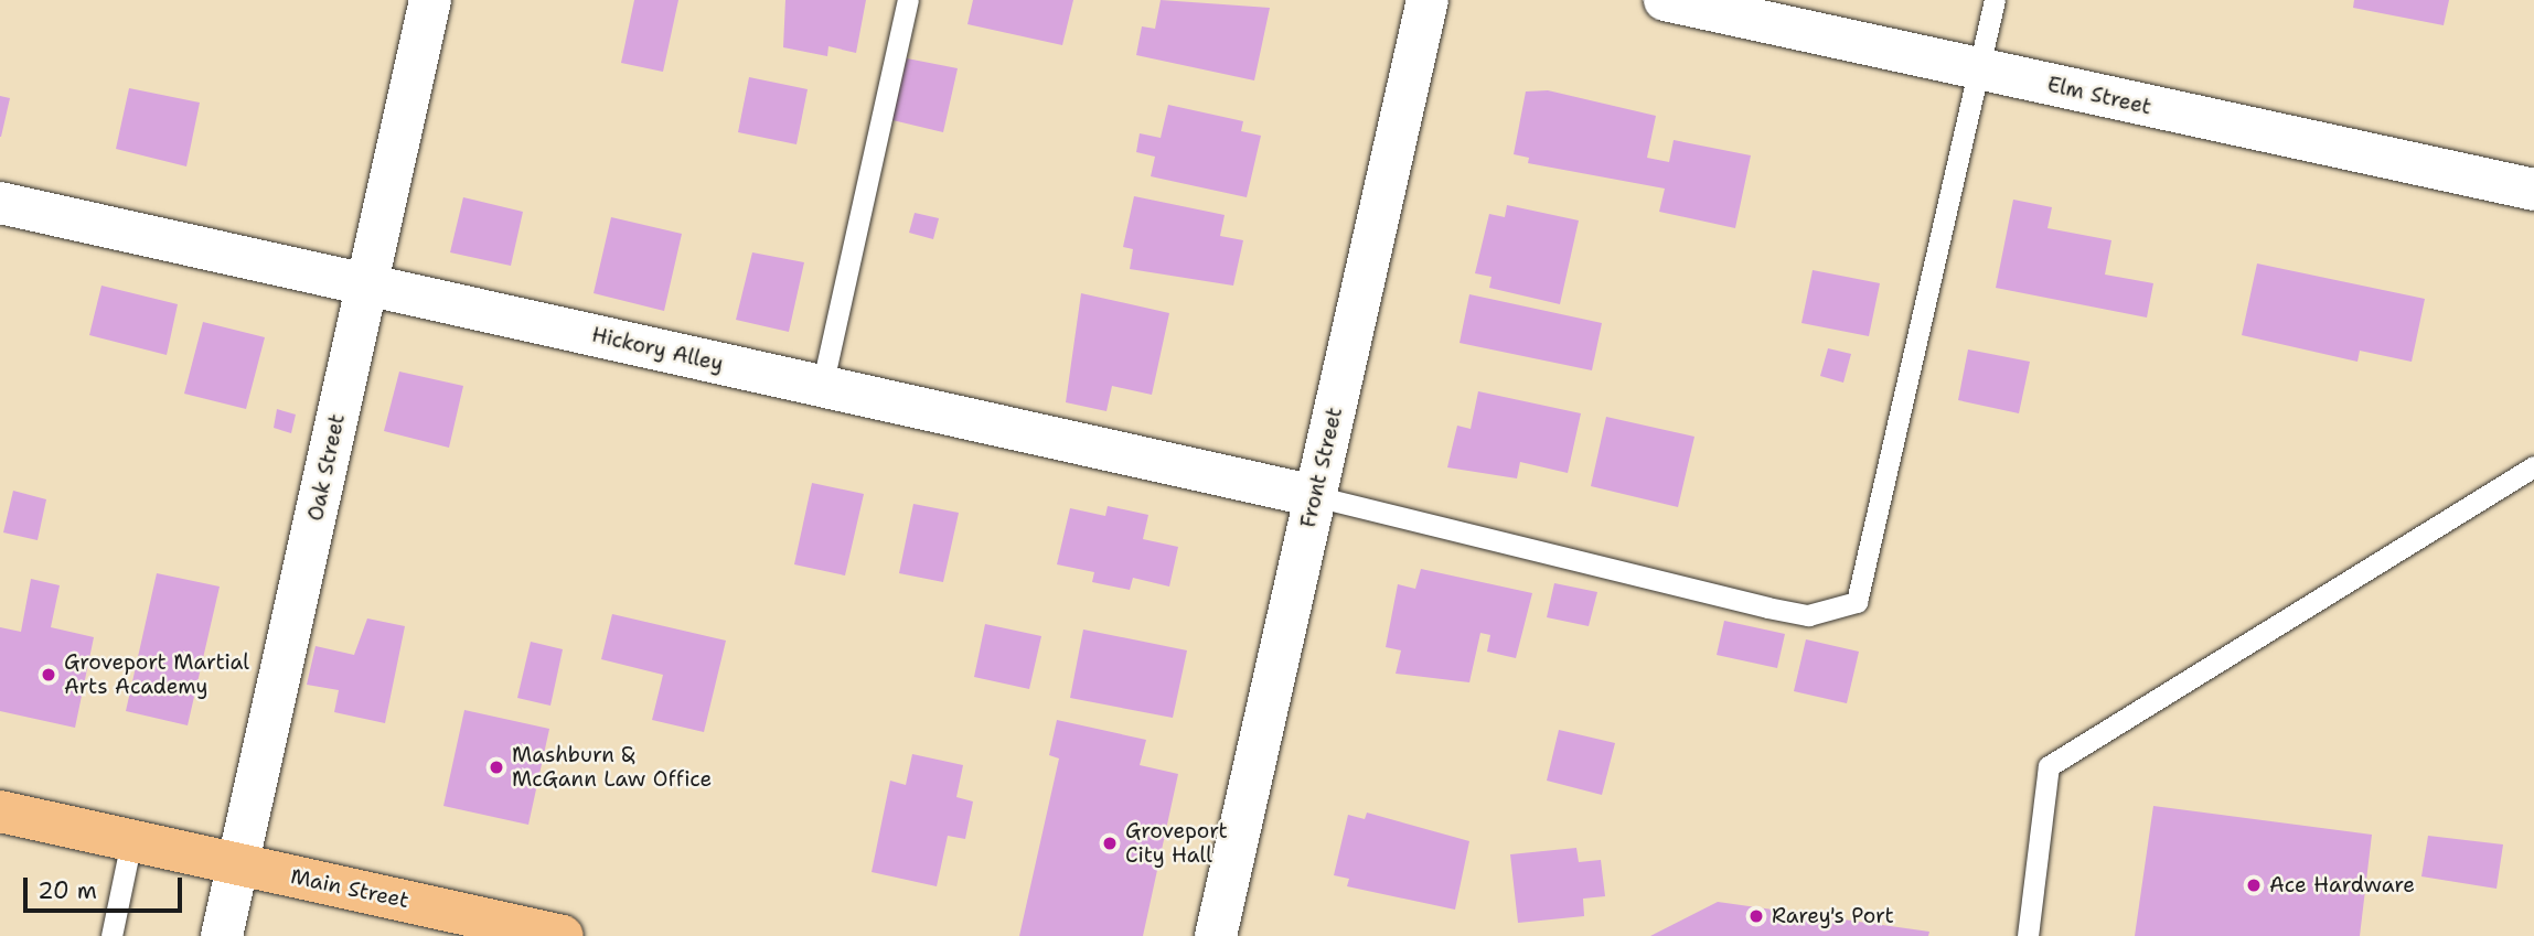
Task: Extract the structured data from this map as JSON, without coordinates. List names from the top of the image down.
{
  "streets": {
    "main road": ["Main Street"],
    "street": [
      "Elm Street",
      "Hickory Alley",
      "Oak Street",
      "Front Street"
    ]
  },
  "crossings": [
    ["Hickory Alley", "Oak Street"],
    ["Hickory Alley", "Front Street"],
    ["Oak Street", "Main Street"]
  ],
  "places": [
    "Groveport Martial Arts Academy",
    "Mashburn & McGann Law Office",
    "Groveport City Hall",
    "Ace Hardware",
    "Rarey's Port"
  ],
  "scale_bar": "20 m"
}
